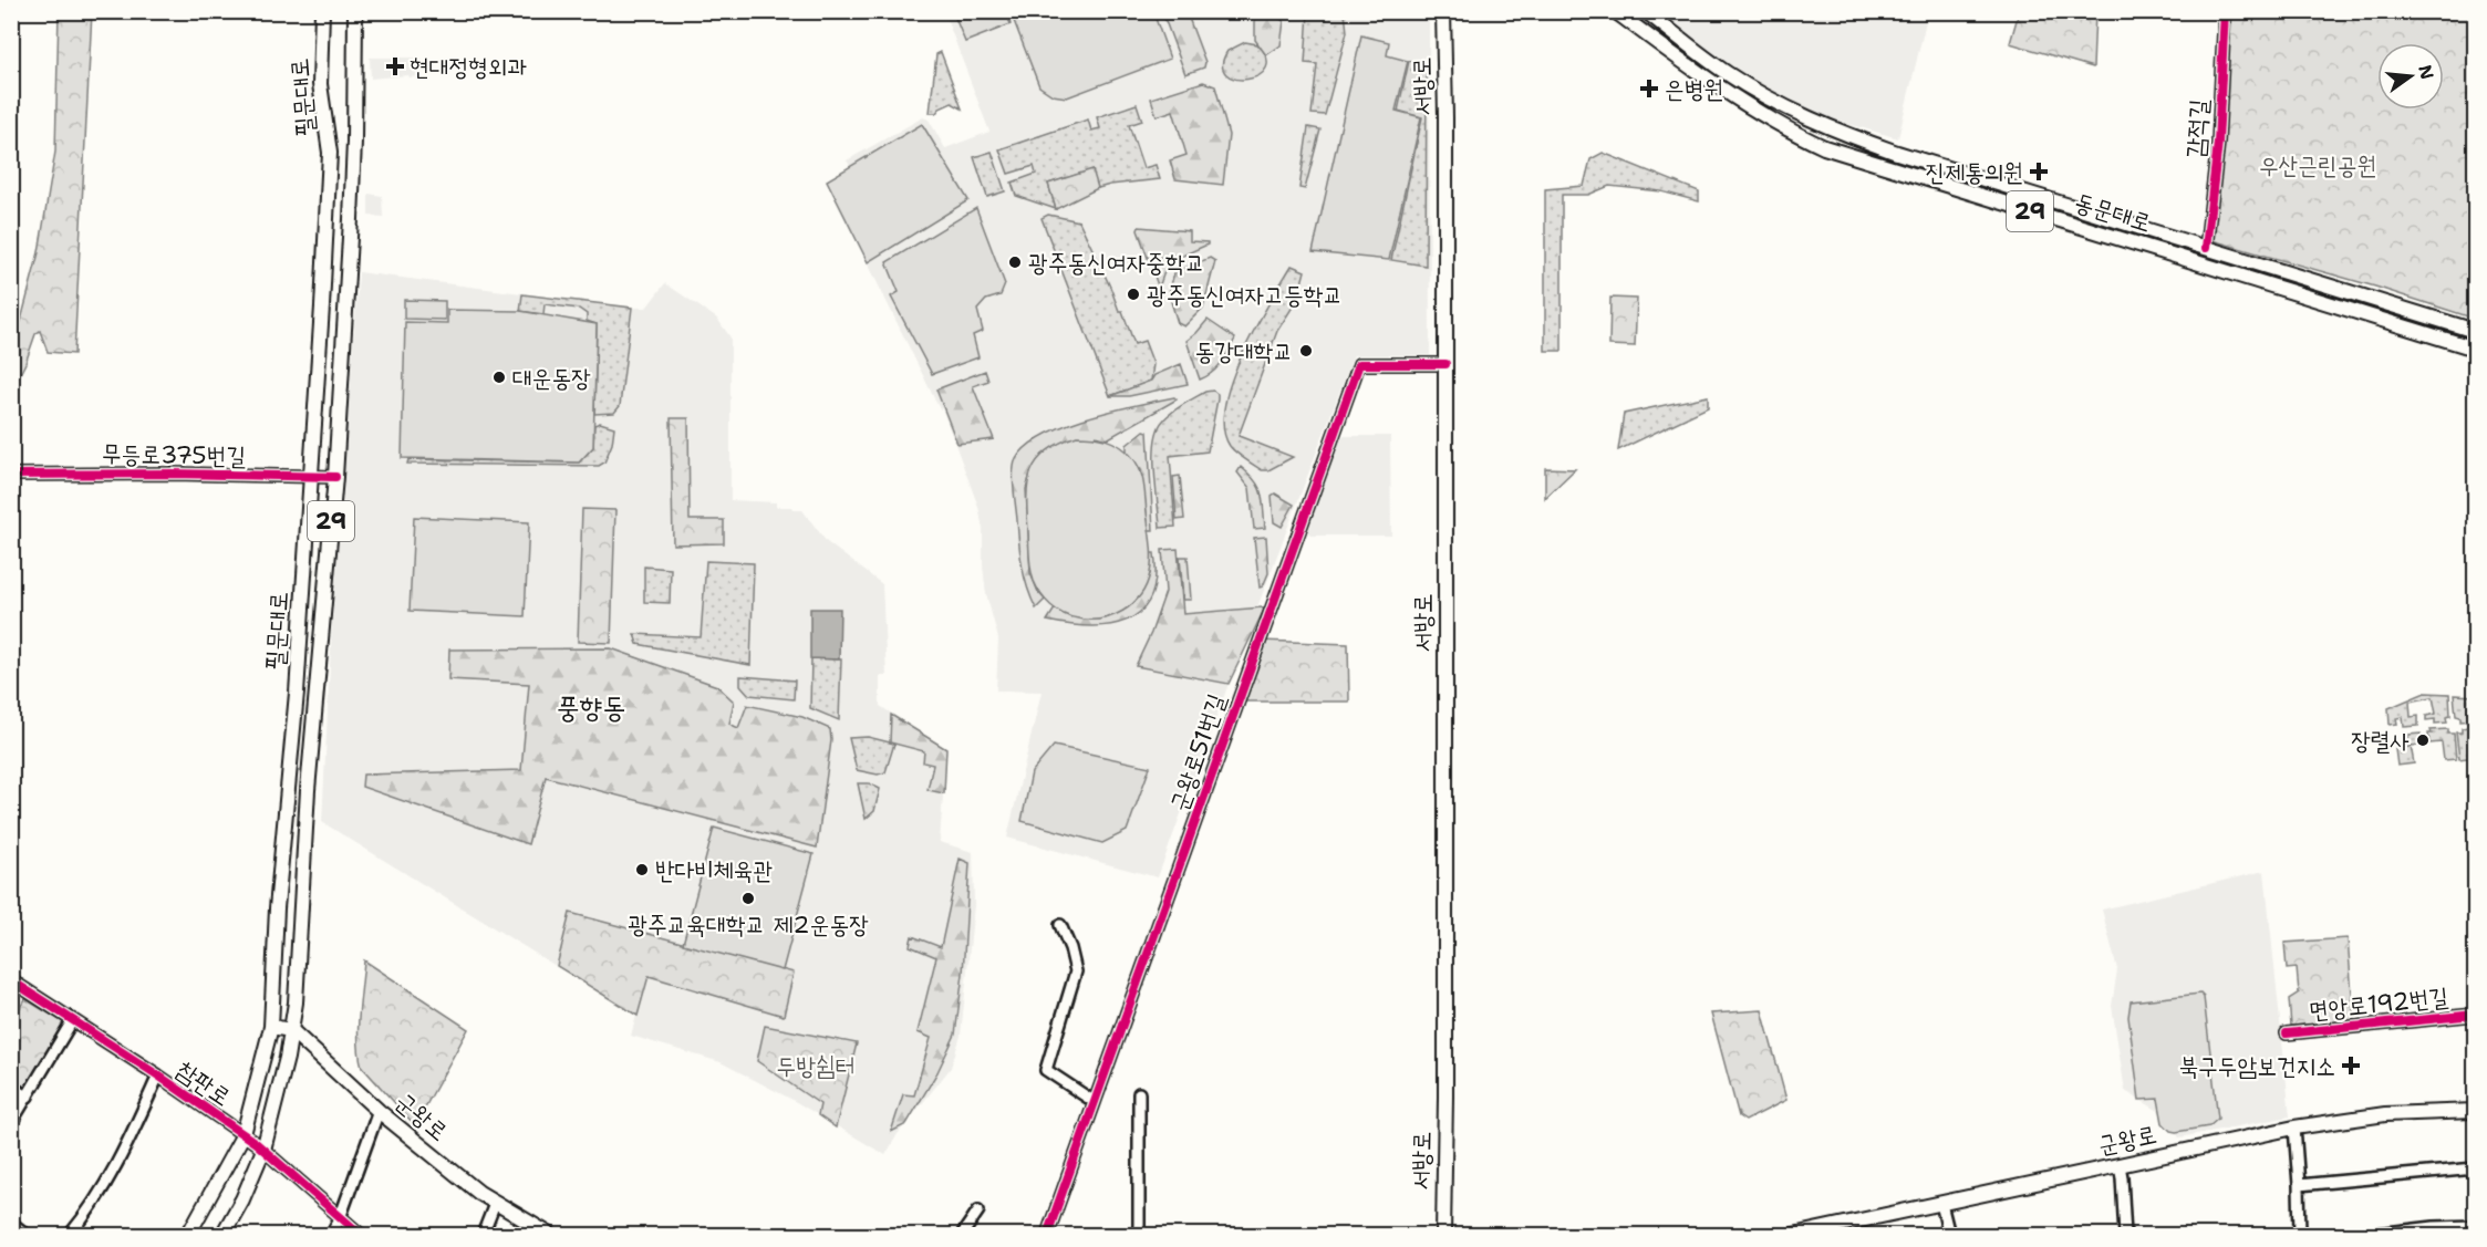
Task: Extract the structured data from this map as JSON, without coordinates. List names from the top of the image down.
{
  "streets": {
    "main road": [
      "서방로",
      "필문대로",
      "29",
      "동문대로",
      "군왕로"
    ],
    "street": [
      "감적길",
      "무등로375번길",
      "군왕로51번길",
      "면앙로192번길",
      "참판로"
    ]
  },
  "crossings": [
    ["서방로", "군왕로51번길"],
    ["필문대로", "무등로375번길"],
    ["필문대로", "참판로"],
    ["필문대로", "군왕로"],
    ["감적길", "동문대로"]
  ],
  "districts": ["풍향동"],
  "parks": ["우산근린공원", "두방쉼터"],
  "places": {
    "health": [
      "현대정형외과",
      "은병원",
      "진제통의원",
      "북구두암보건지소"
    ],
    "other": [
      "광주동신여자중학교",
      "광주동신여자고등학교",
      "동강대학교",
      "대운동장",
      "장렬사",
      "반다비체육관",
      "광주교육대학교 제2운동장"
    ]
  },
  "north": "right"
}
